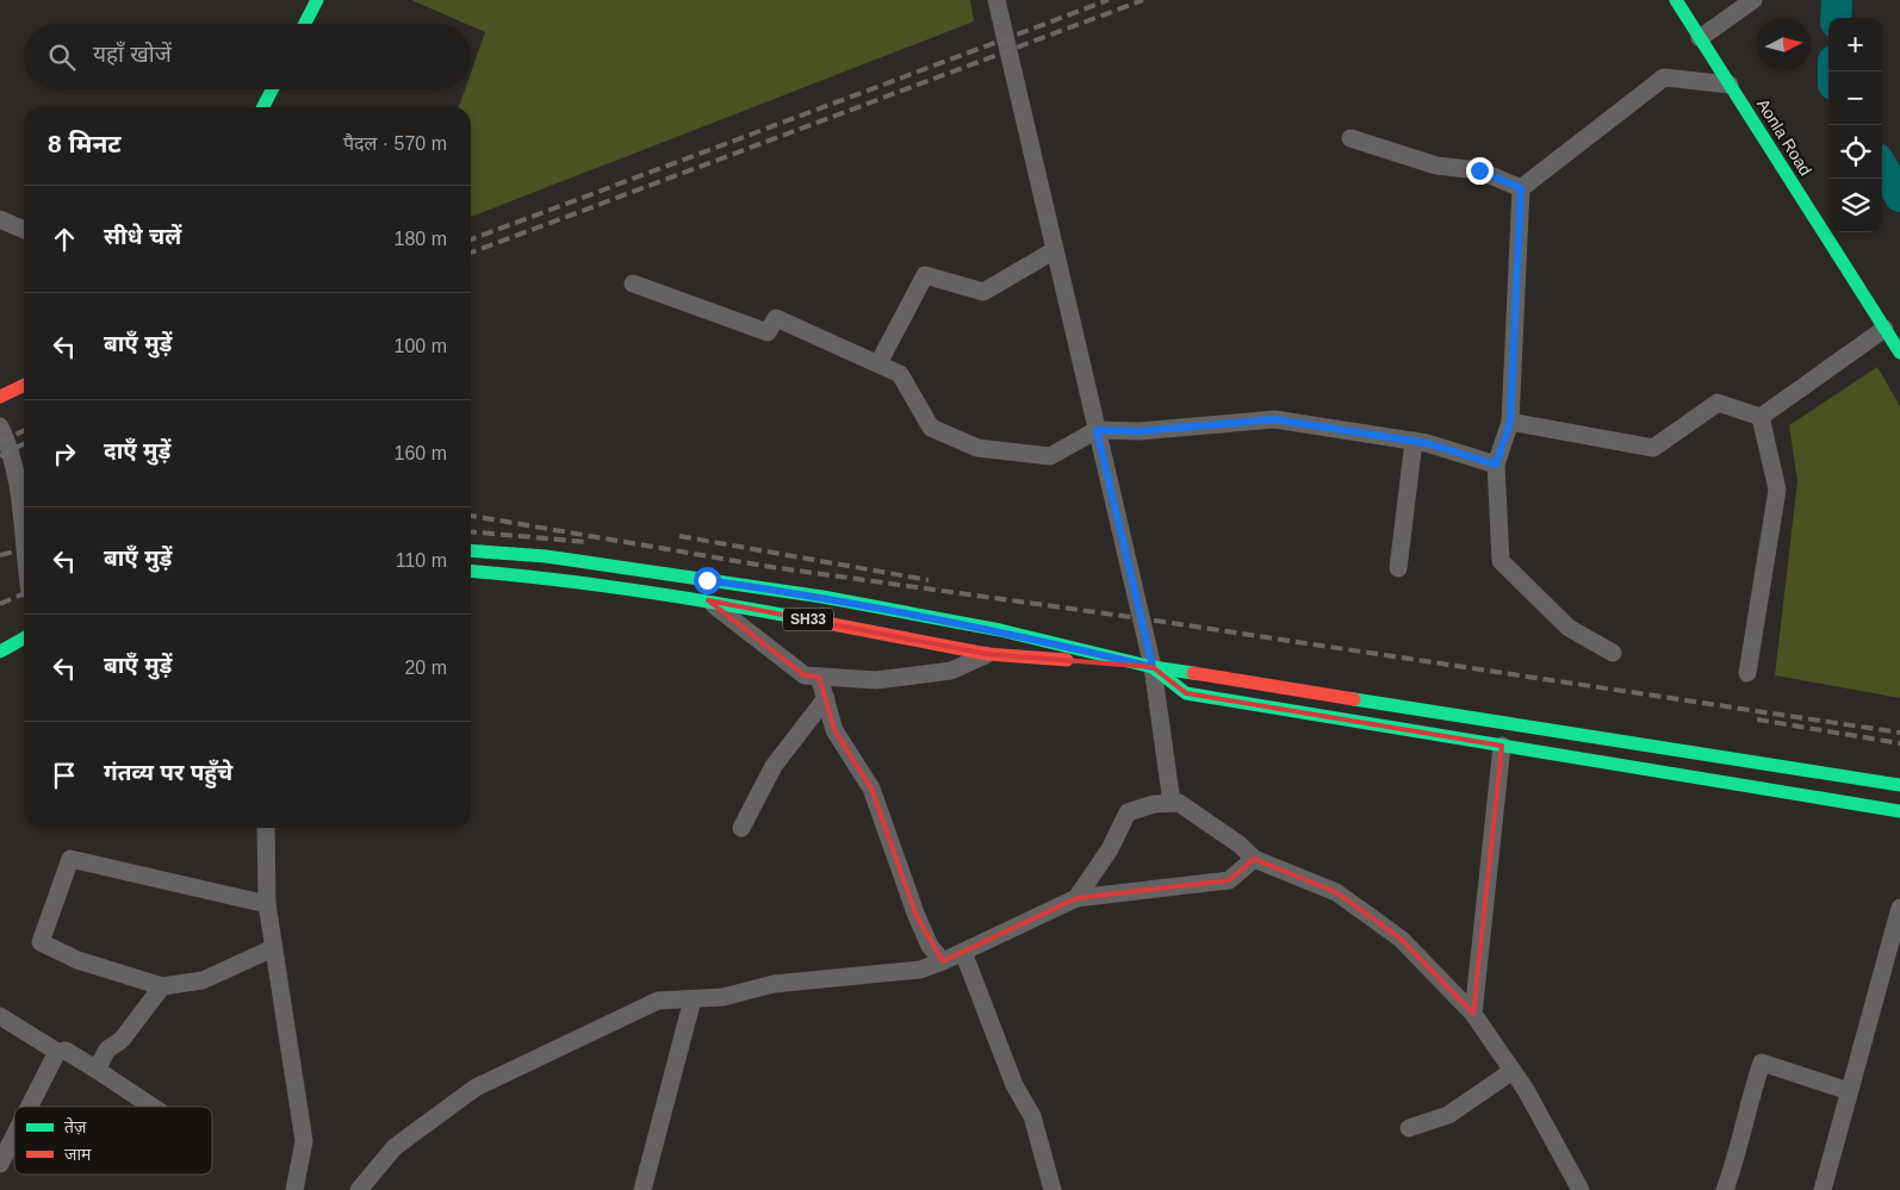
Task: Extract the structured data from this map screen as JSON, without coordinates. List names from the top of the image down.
{
  "streets": {
    "main road": ["Aonla Road", "SH33"]
  },
  "legend": ["तेज़", "जाम"],
  "north": "right",
  "page": {
    "map_buttons": ["+", "−"],
    "search": "यहाँ खोजें",
    "heading": ["8 मिनट", "पैदल · 570 m"],
    "list": [
      ["सीधे चलें", "180 m"],
      ["बाएँ मुड़ें", "100 m"],
      ["दाएँ मुड़ें", "160 m"],
      ["बाएँ मुड़ें", "110 m"],
      ["बाएँ मुड़ें", "20 m"],
      "गंतव्य पर पहुँचे"
    ]
  }
}
